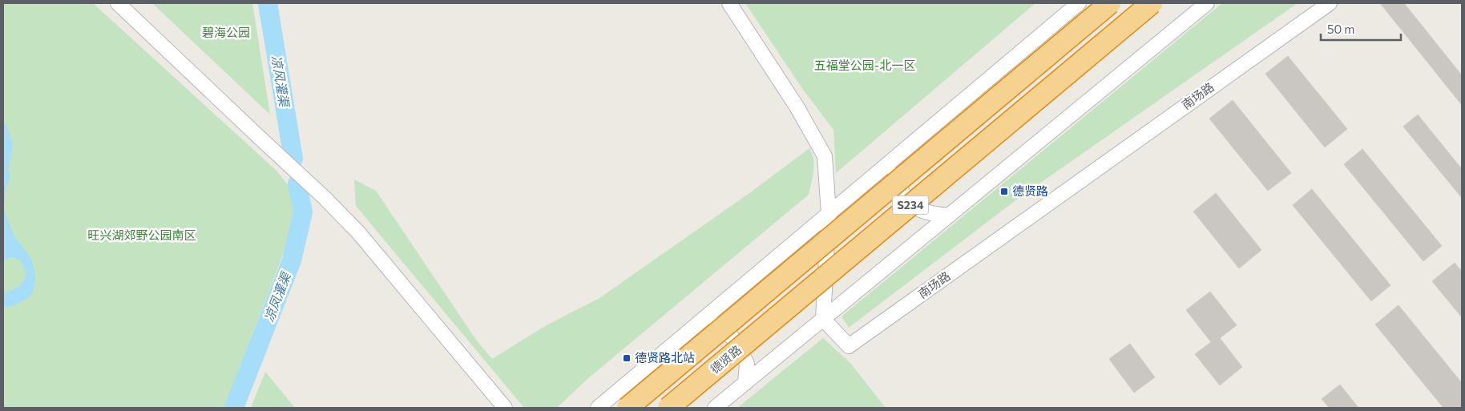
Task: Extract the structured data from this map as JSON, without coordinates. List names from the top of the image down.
{
  "streets": {
    "highway": ["S234", "德贤路"],
    "street": ["南场路"]
  },
  "water": ["凉风灌渠", "凉凤灌渠"],
  "parks": ["碧海公园", "五福堂公园-北一区", "旺兴湖郊野公园南区"],
  "places": {
    "transit": ["德贤路", "德贤路北站"]
  },
  "scale_bar": "50 m"
}
